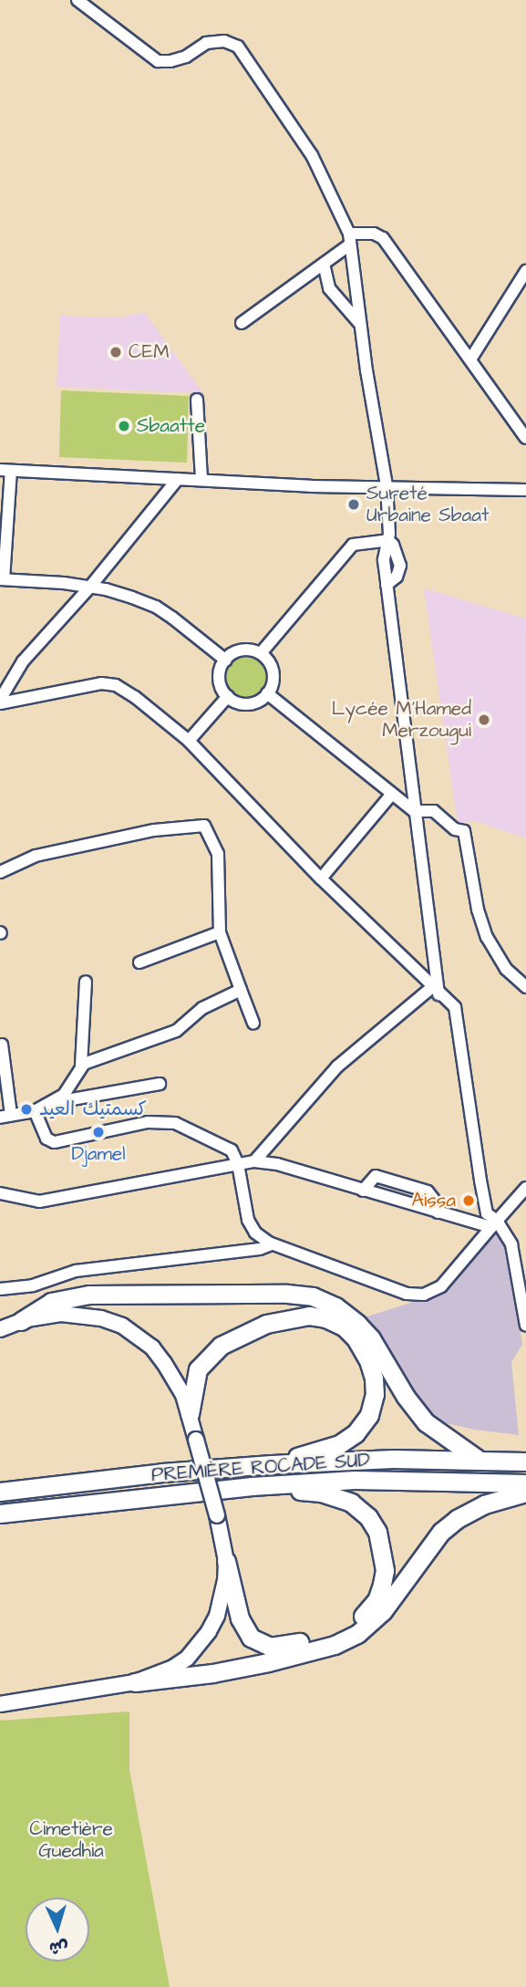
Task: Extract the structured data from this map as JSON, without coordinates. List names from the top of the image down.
{
  "streets": {
    "highway": ["PREMIÈRE ROCADE SUD"]
  },
  "parks": ["Cimetière Guedhia"],
  "places": [
    "CEM",
    "Sbaatte",
    "Sureté Urbaine Sbaat",
    "Lycée M'Hamed Merzougui",
    "كسمتيك العيد",
    "Djamel",
    "Aissa"
  ],
  "north": "bottom"
}
